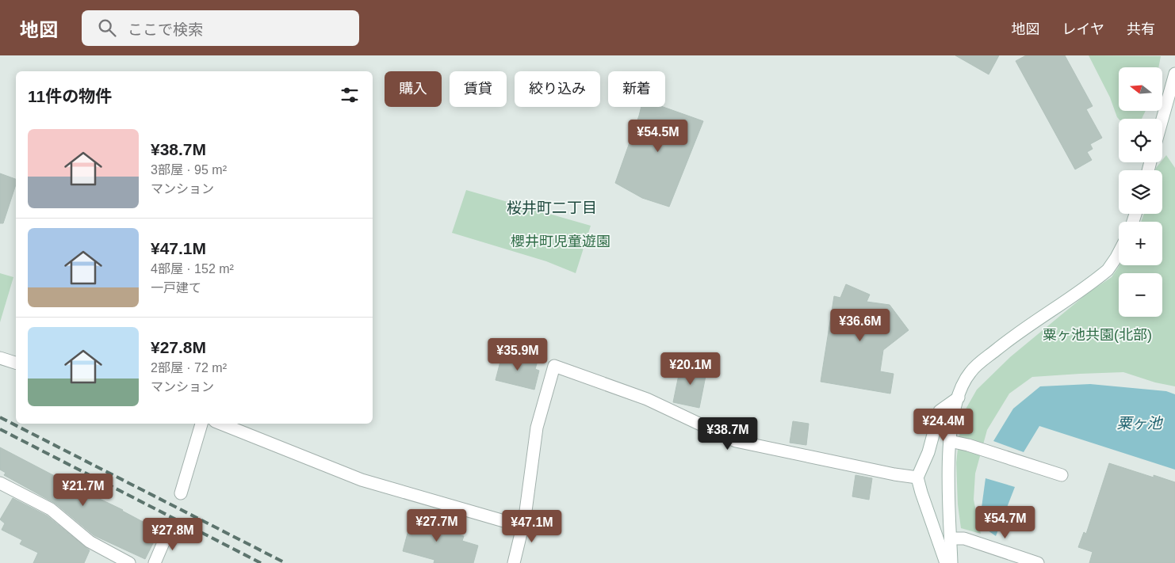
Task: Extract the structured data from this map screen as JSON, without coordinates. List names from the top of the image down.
{
  "districts": ["桜井町二丁目"],
  "water": ["粟ヶ池"],
  "parks": ["櫻井町児童遊園", "粟ヶ池共園(北部)"],
  "north": "left",
  "page": {
    "header": "地図",
    "search": "ここで検索",
    "nav": ["地図", "レイヤ", "共有"],
    "map_buttons": ["+", "−"],
    "chip": [
      "購入",
      "賃貸",
      "絞り込み",
      "新着"
    ],
    "heading": "11件の物件",
    "list": [
      {
        "name": "¥38.7M",
        "note": "3部屋 · 95 m² · マンション"
      },
      {
        "name": "¥47.1M",
        "note": "4部屋 · 152 m² · 一戸建て"
      },
      {
        "name": "¥27.8M",
        "note": "2部屋 · 72 m² · マンション"
      }
    ],
    "price": [
      "¥54.5M",
      "¥36.6M",
      "¥35.9M",
      "¥20.1M",
      "¥24.4M",
      "¥38.7M",
      "¥21.7M",
      "¥54.7M",
      "¥27.7M",
      "¥47.1M",
      "¥27.8M"
    ]
  }
}
